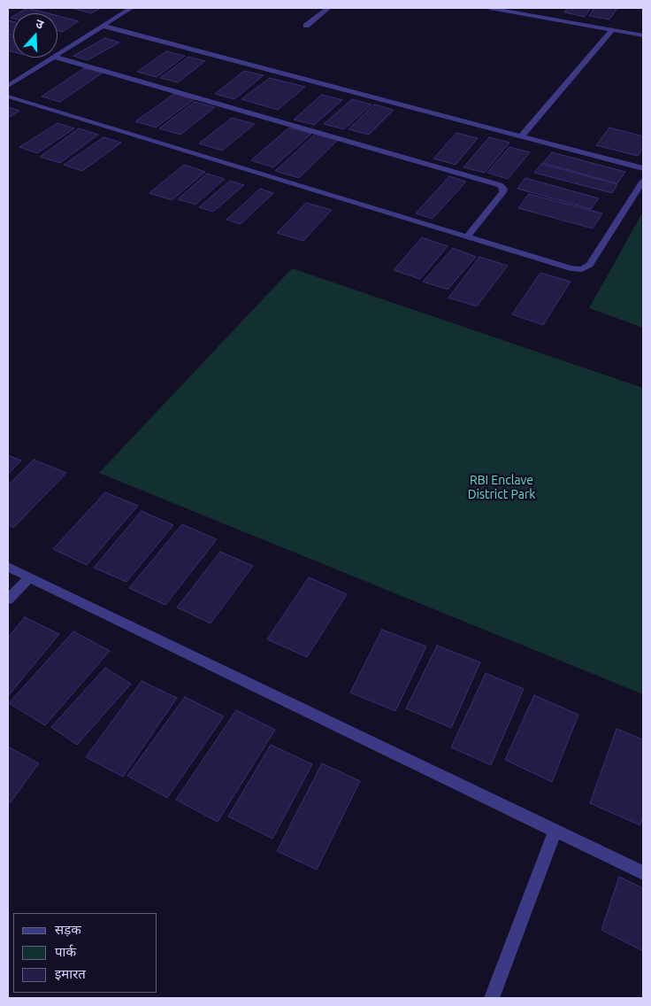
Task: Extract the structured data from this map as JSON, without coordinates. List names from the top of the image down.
{
  "parks": ["RBI Enclave District Park"],
  "legend": ["सड़क", "पार्क", "इमारत"],
  "north": "top"
}
